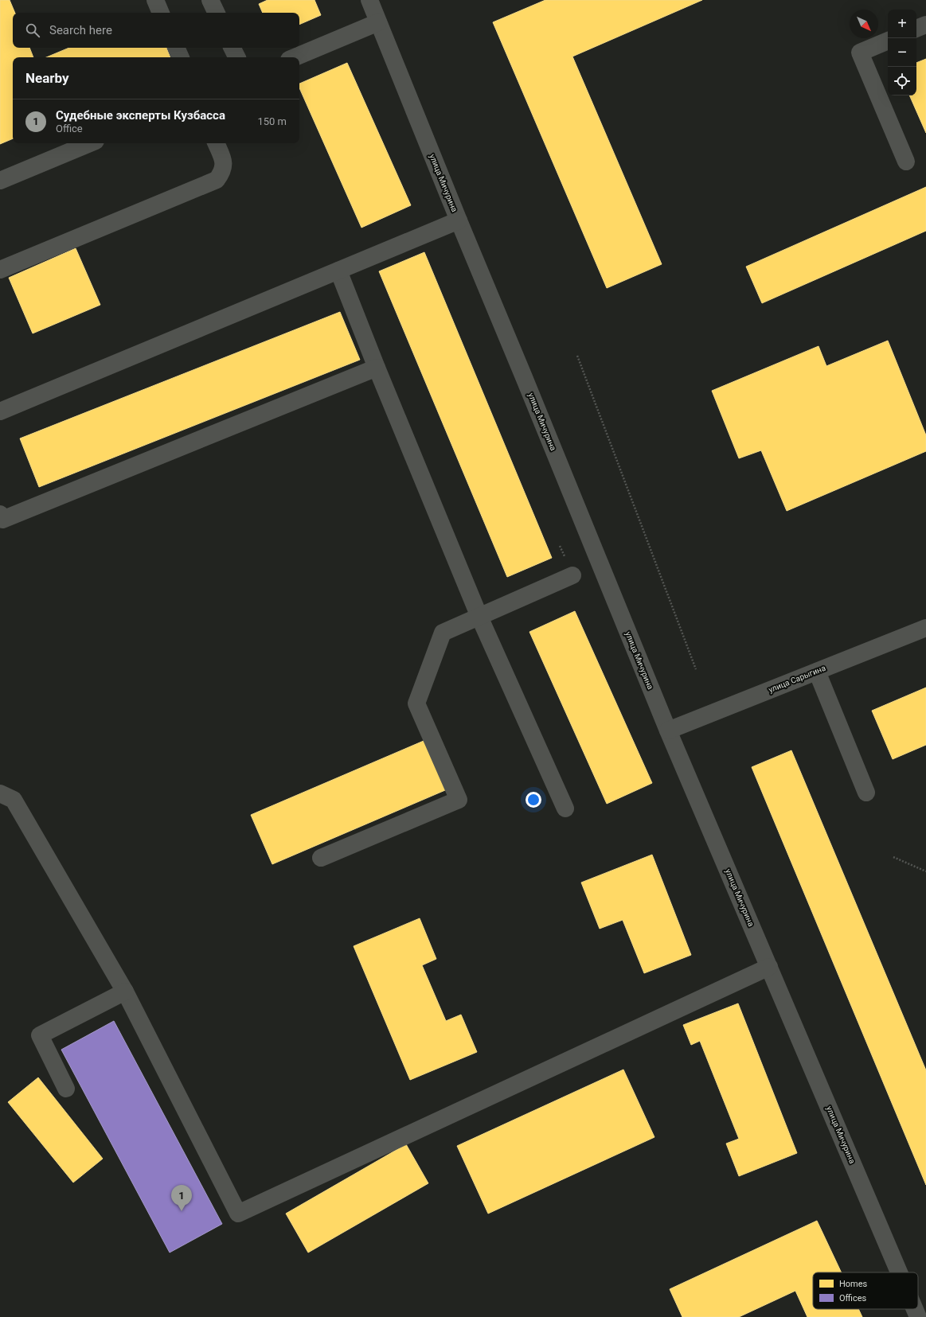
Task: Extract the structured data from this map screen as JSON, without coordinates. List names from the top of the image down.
{
  "streets": {
    "street": ["улица Мичурина", "улица Сарыгина"]
  },
  "crossings": [
    ["улица Мичурина", "улица Сарыгина"]
  ],
  "legend": ["Homes", "Offices"],
  "north": "bottom right",
  "page": {
    "map_buttons": ["+", "−"],
    "search": "Search here",
    "heading": "Nearby",
    "list": [
      {
        "mark": "1",
        "name": "Судебные эксперты Кузбасса",
        "note": "Office",
        "value": "150 m"
      }
    ],
    "pins": "1"
  }
}
